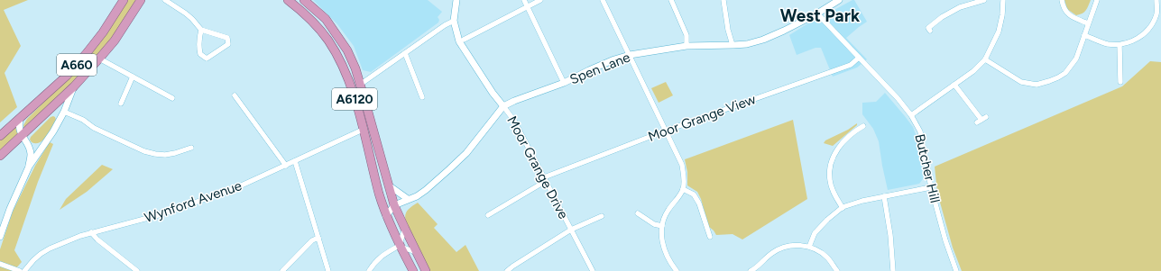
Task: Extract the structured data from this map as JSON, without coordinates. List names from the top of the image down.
{
  "streets": {
    "highway": ["A660", "A6120"],
    "street": [
      "Spen Lane",
      "Moor Grange View",
      "Moor Grange Drive",
      "Butcher Hill",
      "Wynford Avenue"
    ]
  },
  "crossings": [
    ["Spen Lane", "A6120"],
    ["Spen Lane", "Moor Grange Drive"],
    ["Spen Lane", "Butcher Hill"],
    ["A6120", "Wynford Avenue"],
    ["Moor Grange View", "Moor Grange Drive"],
    ["Moor Grange View", "Butcher Hill"]
  ],
  "districts": ["West Park"]
}
